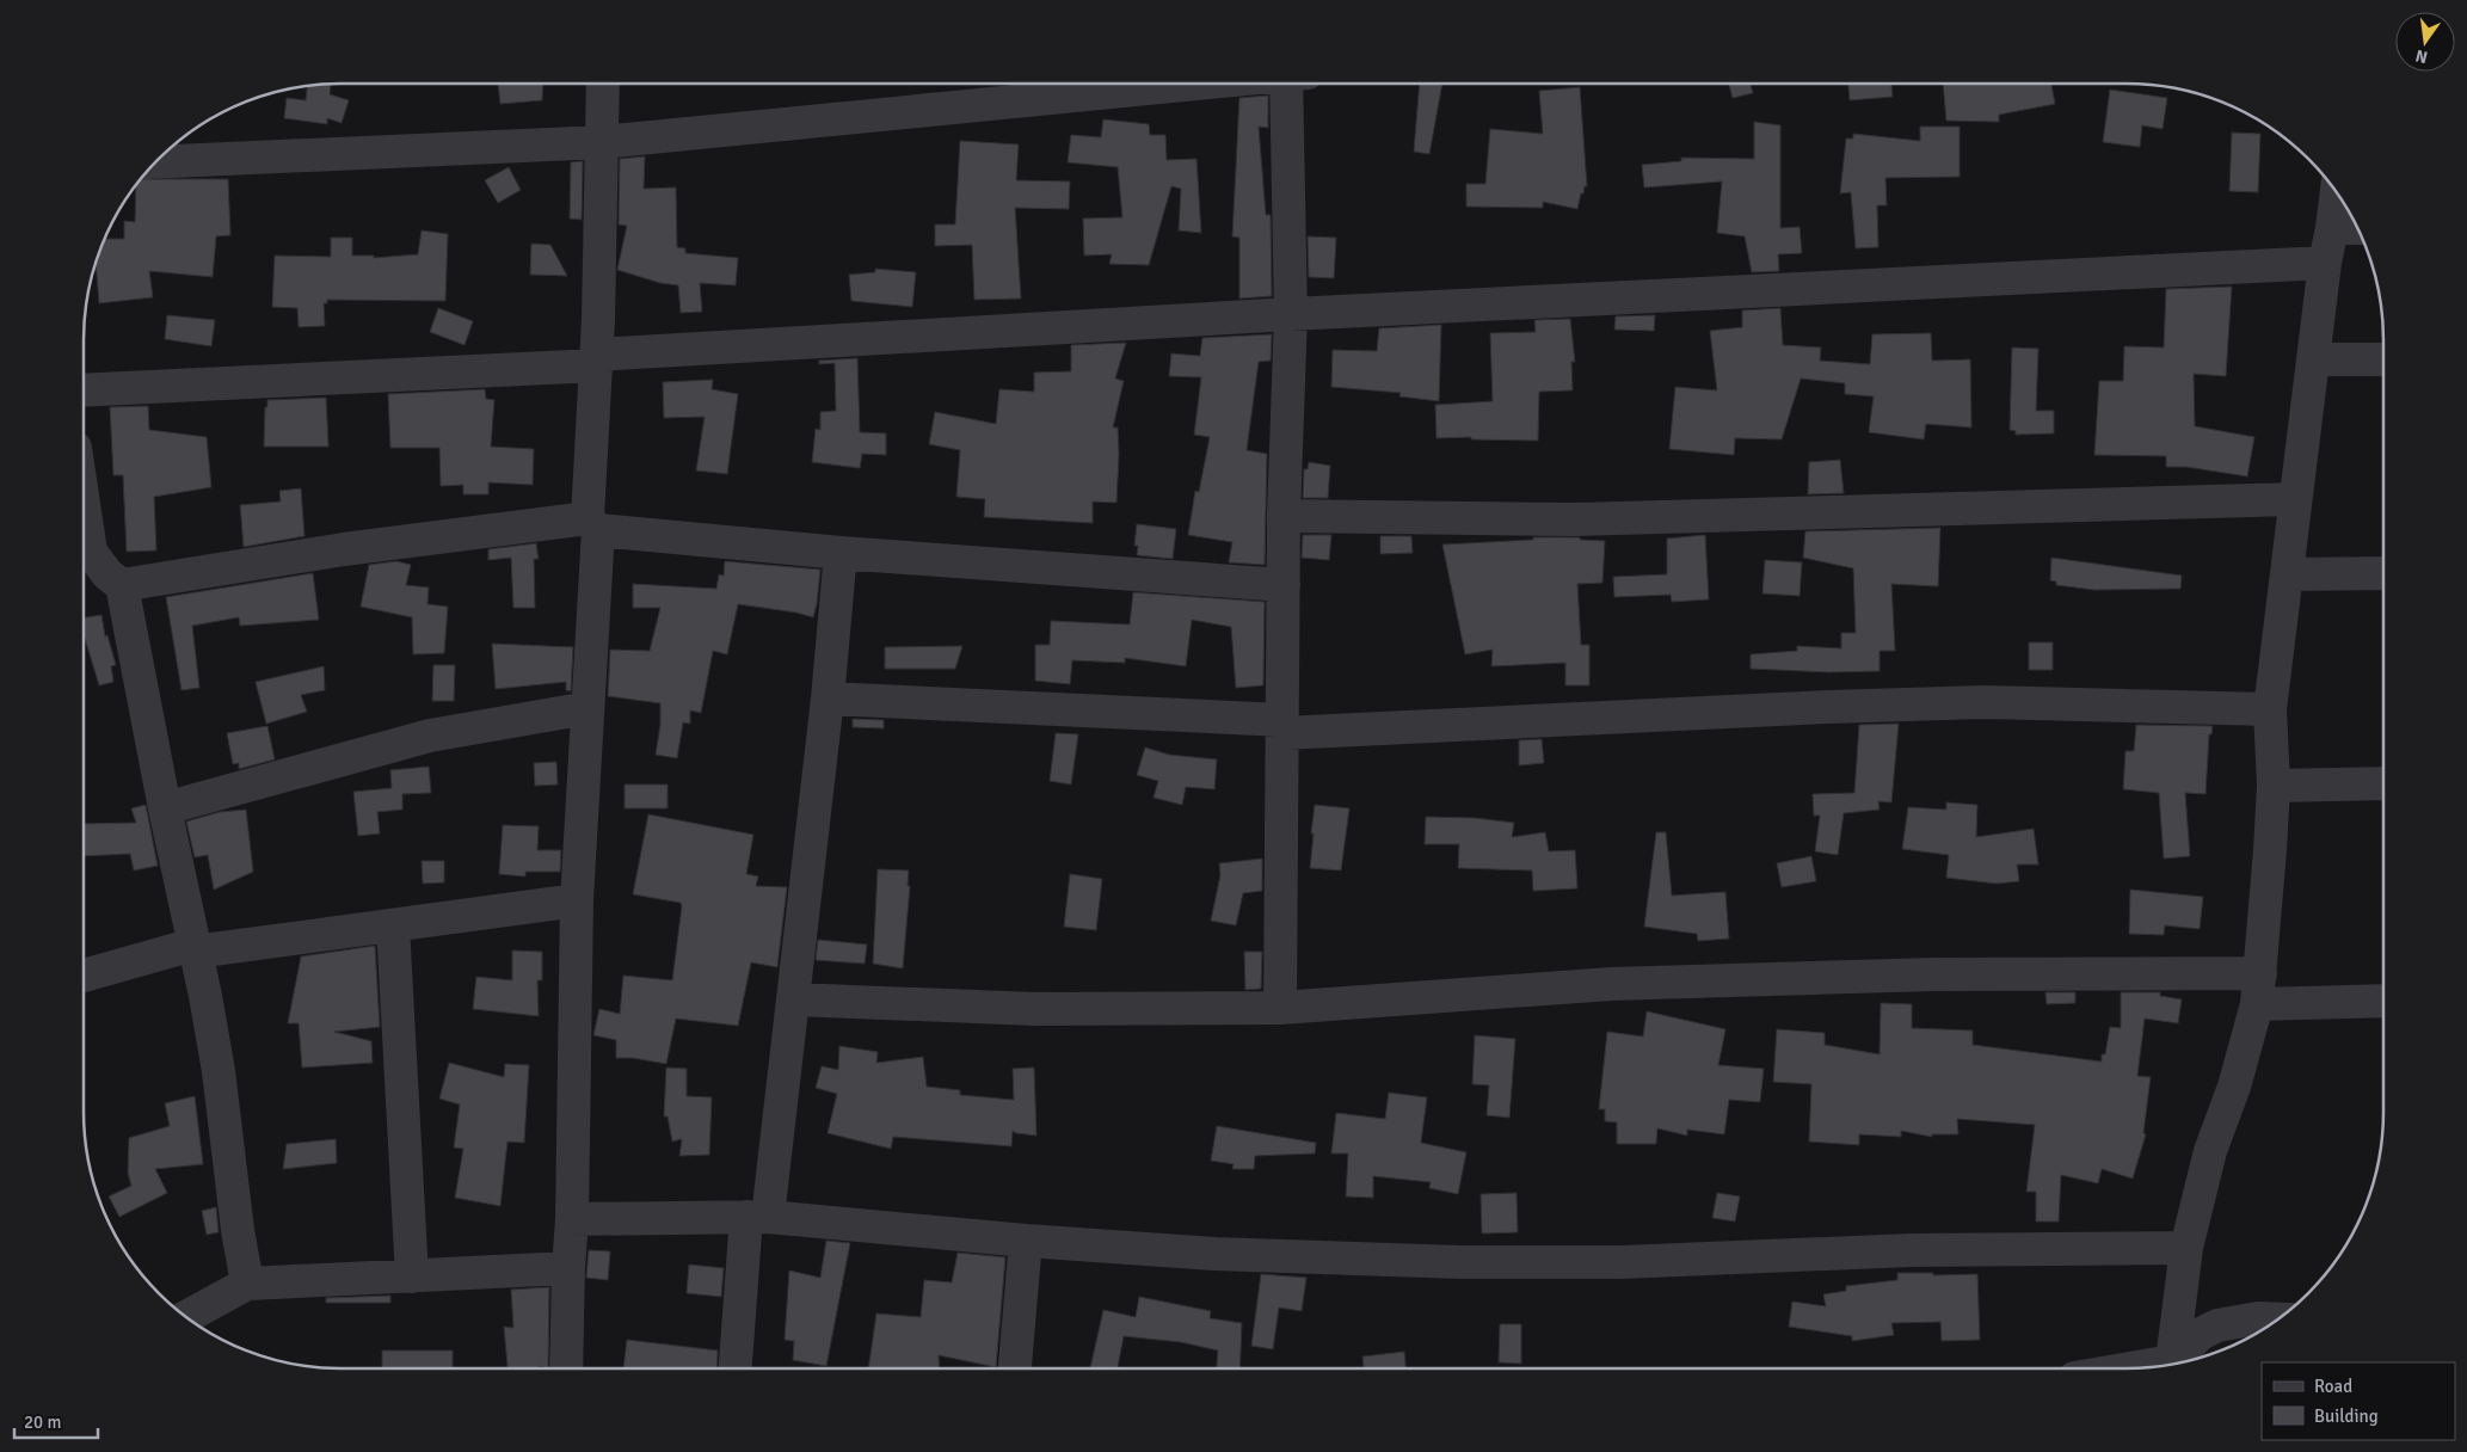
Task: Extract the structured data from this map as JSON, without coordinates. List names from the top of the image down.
{
  "legend": ["Road", "Building"],
  "scale_bar": "20 m",
  "north": "bottom"
}
